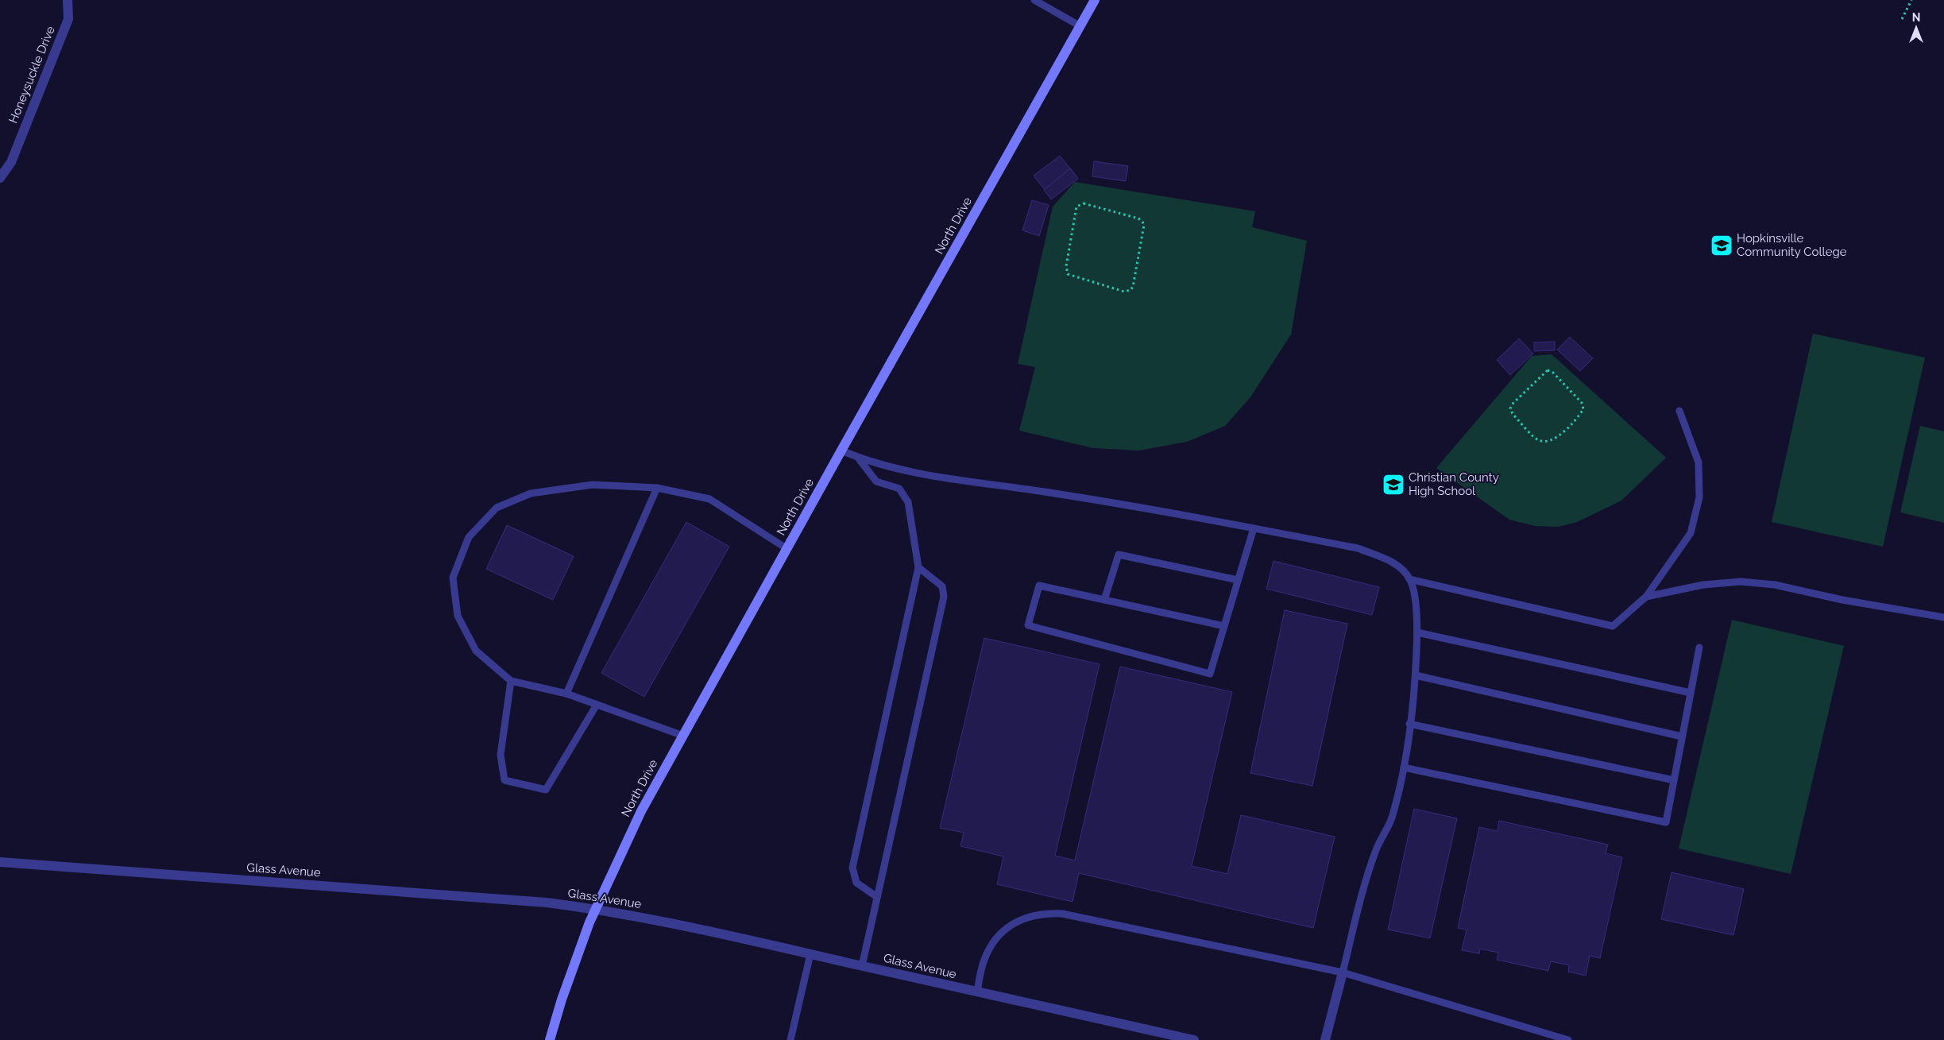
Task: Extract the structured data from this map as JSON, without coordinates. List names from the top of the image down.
{
  "streets": {
    "main road": ["North Drive"],
    "street": ["Honeysuckle Drive", "Glass Avenue"]
  },
  "crossings": [
    ["North Drive", "Glass Avenue"]
  ],
  "places": {
    "school or university": ["Hopkinsville Community College", "Christian County High School"]
  },
  "north": "top"
}
